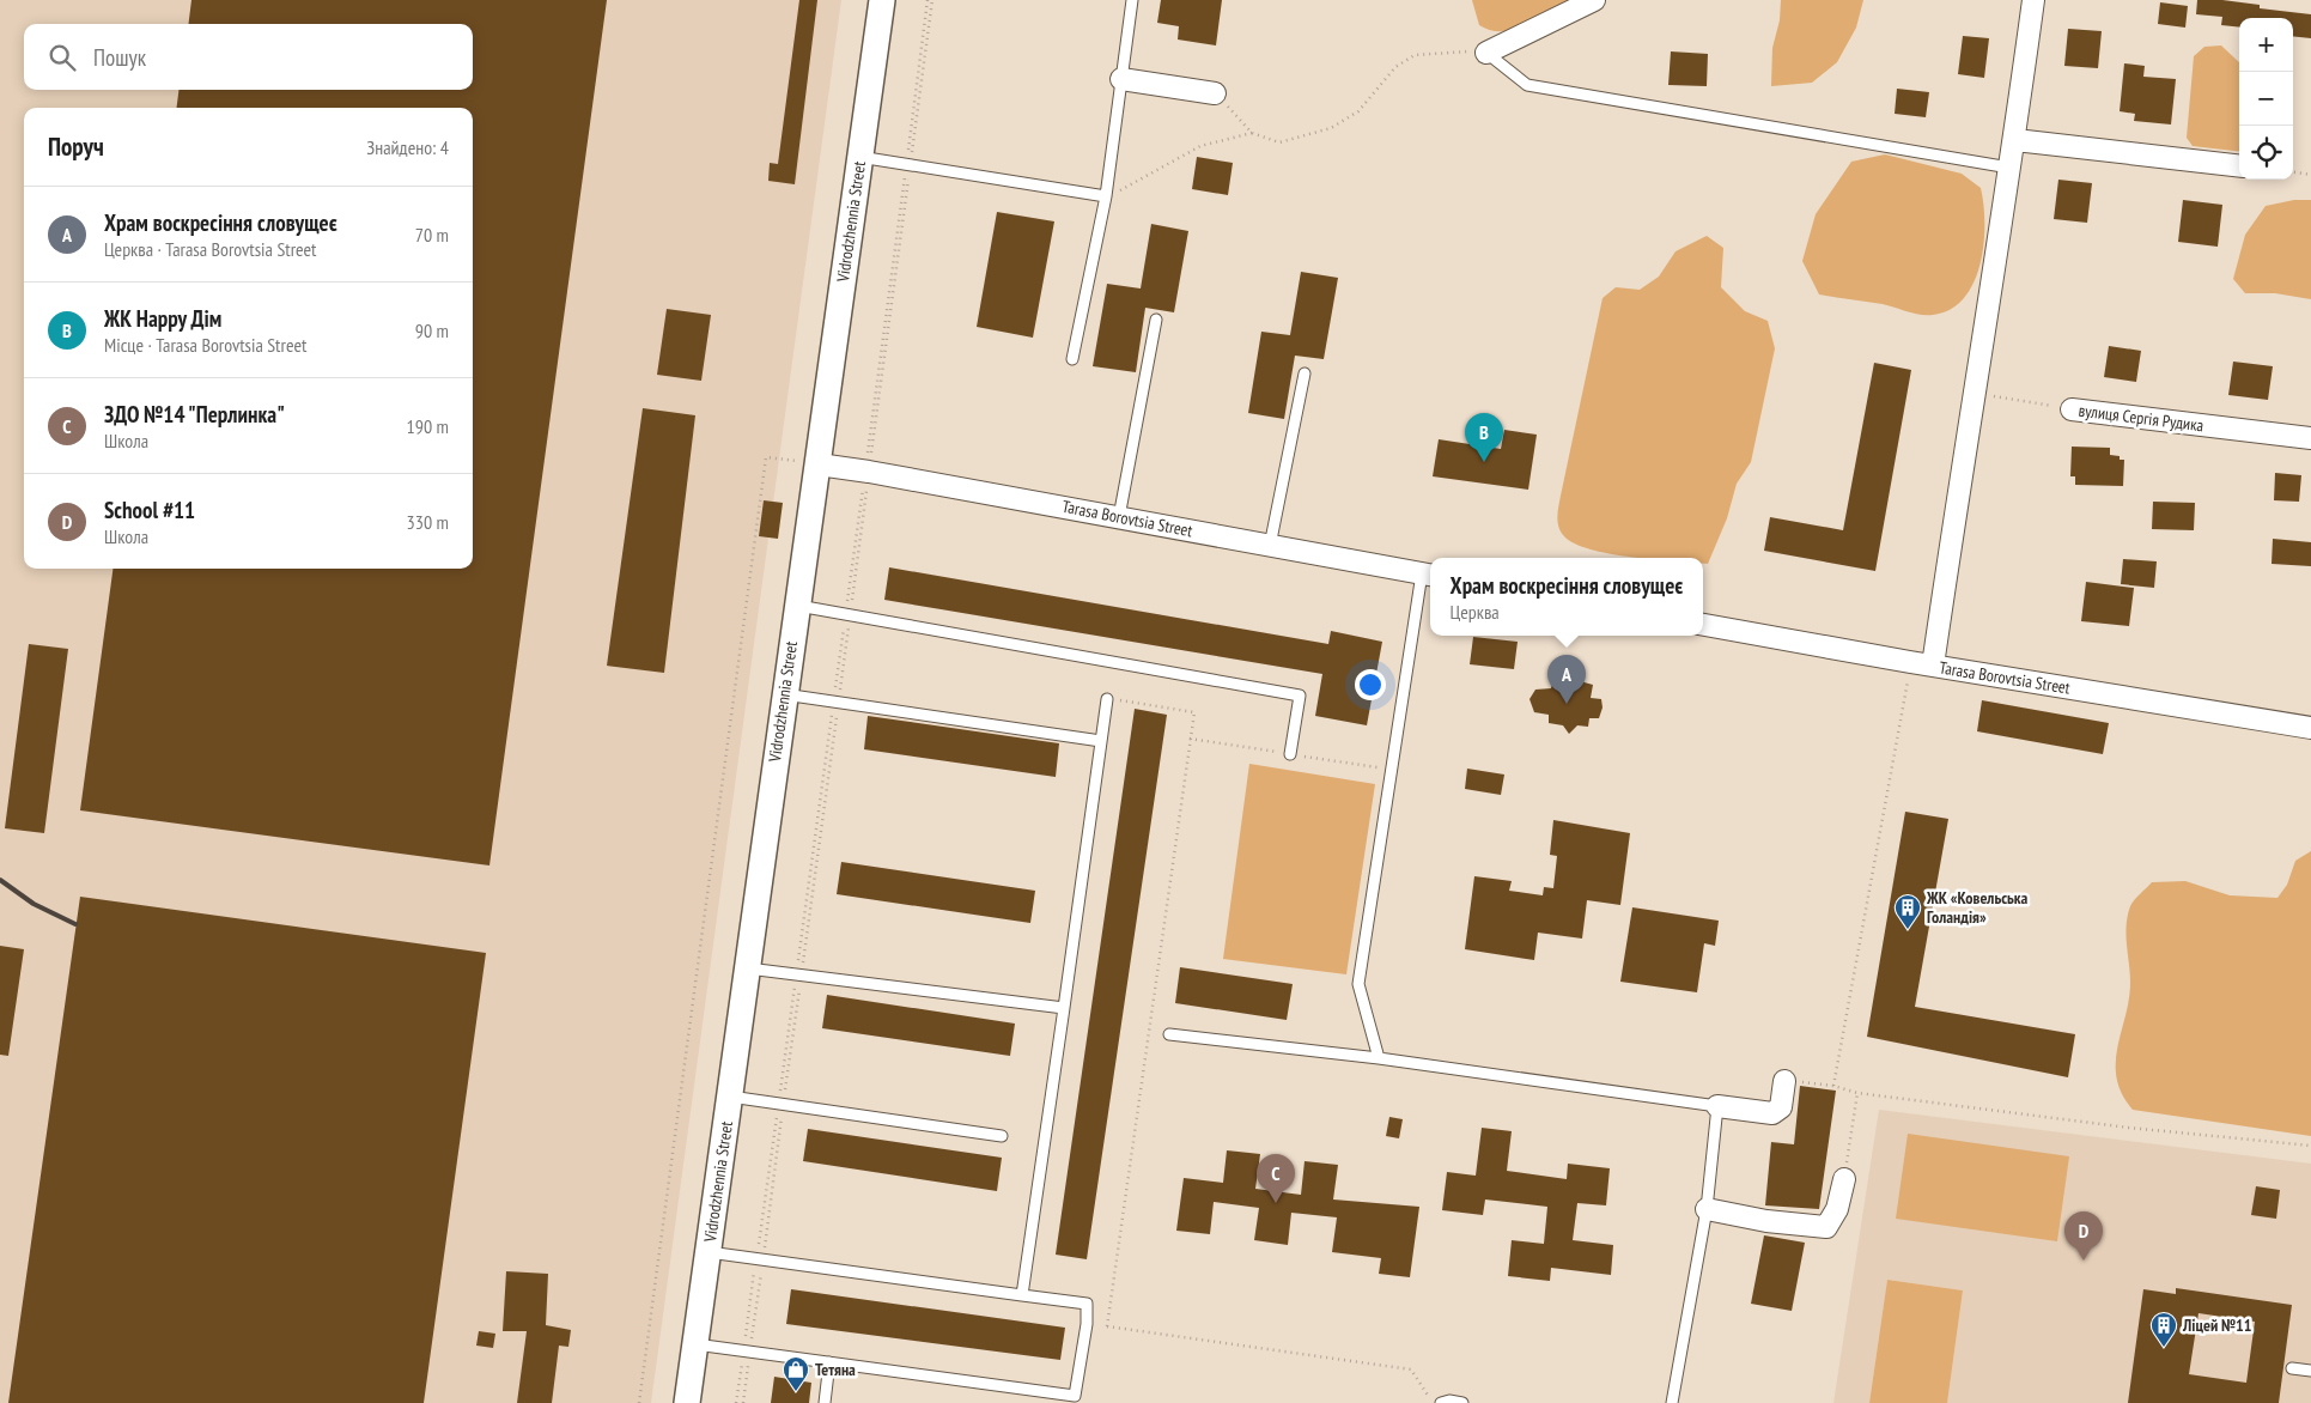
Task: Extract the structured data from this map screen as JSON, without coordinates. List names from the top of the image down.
{
  "streets": {
    "street": ["Vidrodzhennia Street", "вулиця Сергія Рудика", "Tarasa Borovtsia Street"]
  },
  "crossings": [
    ["Vidrodzhennia Street", "Tarasa Borovtsia Street"]
  ],
  "places": {
    "building": ["ЖК «Ковельська Голандія»", "Ліцей №11"],
    "shop": ["Тетяна"]
  },
  "page": {
    "map_buttons": ["+", "−"],
    "search": "Пошук",
    "heading": ["Поруч", "Знайдено: 4"],
    "list": [
      {
        "mark": "A",
        "name": "Храм воскресіння словущеє",
        "note": "Церква · Tarasa Borovtsia Street",
        "value": "70 m"
      },
      {
        "mark": "B",
        "name": "ЖК Happy Дім",
        "note": "Місце · Tarasa Borovtsia Street",
        "value": "90 m"
      },
      {
        "mark": "C",
        "name": "ЗДО №14 \"Перлинка\"",
        "note": "Школа",
        "value": "190 m"
      },
      {
        "mark": "D",
        "name": "School #11",
        "note": "Школа",
        "value": "330 m"
      }
    ],
    "pins": [
      "B",
      "A",
      "C",
      "D"
    ],
    "popup": ["Храм воскресіння словущеє", "Церква"]
  }
}
